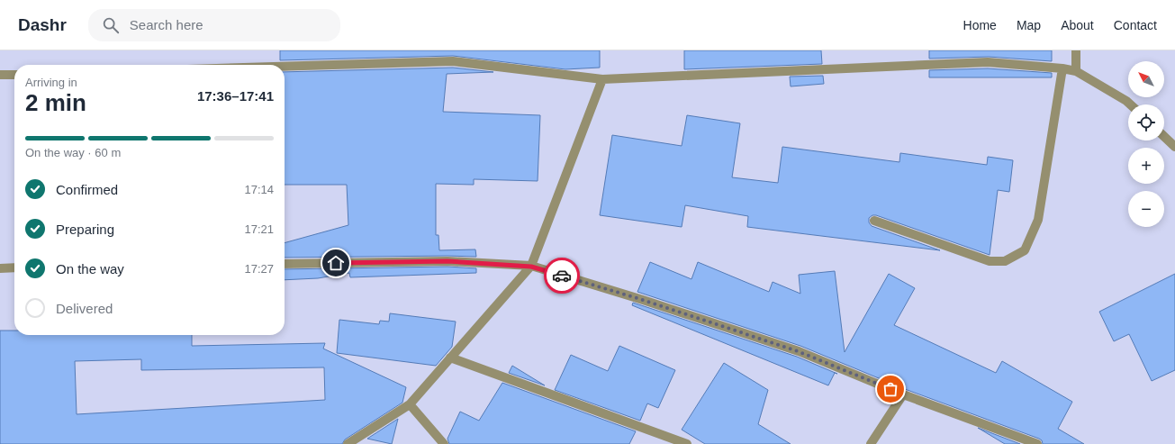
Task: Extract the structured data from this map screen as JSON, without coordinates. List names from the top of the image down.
{
  "north": "top left",
  "page": {
    "header": "Dashr",
    "search": "Search here",
    "nav": [
      "Home",
      "Map",
      "About",
      "Contact"
    ],
    "map_buttons": ["+", "−"],
    "heading": ["2 min", "Arriving in", "17:36–17:41"],
    "bar": "On the way · 60 m",
    "list": [
      ["Confirmed", "17:14"],
      ["Preparing", "17:21"],
      ["On the way", "17:27"],
      "Delivered"
    ]
  }
}
